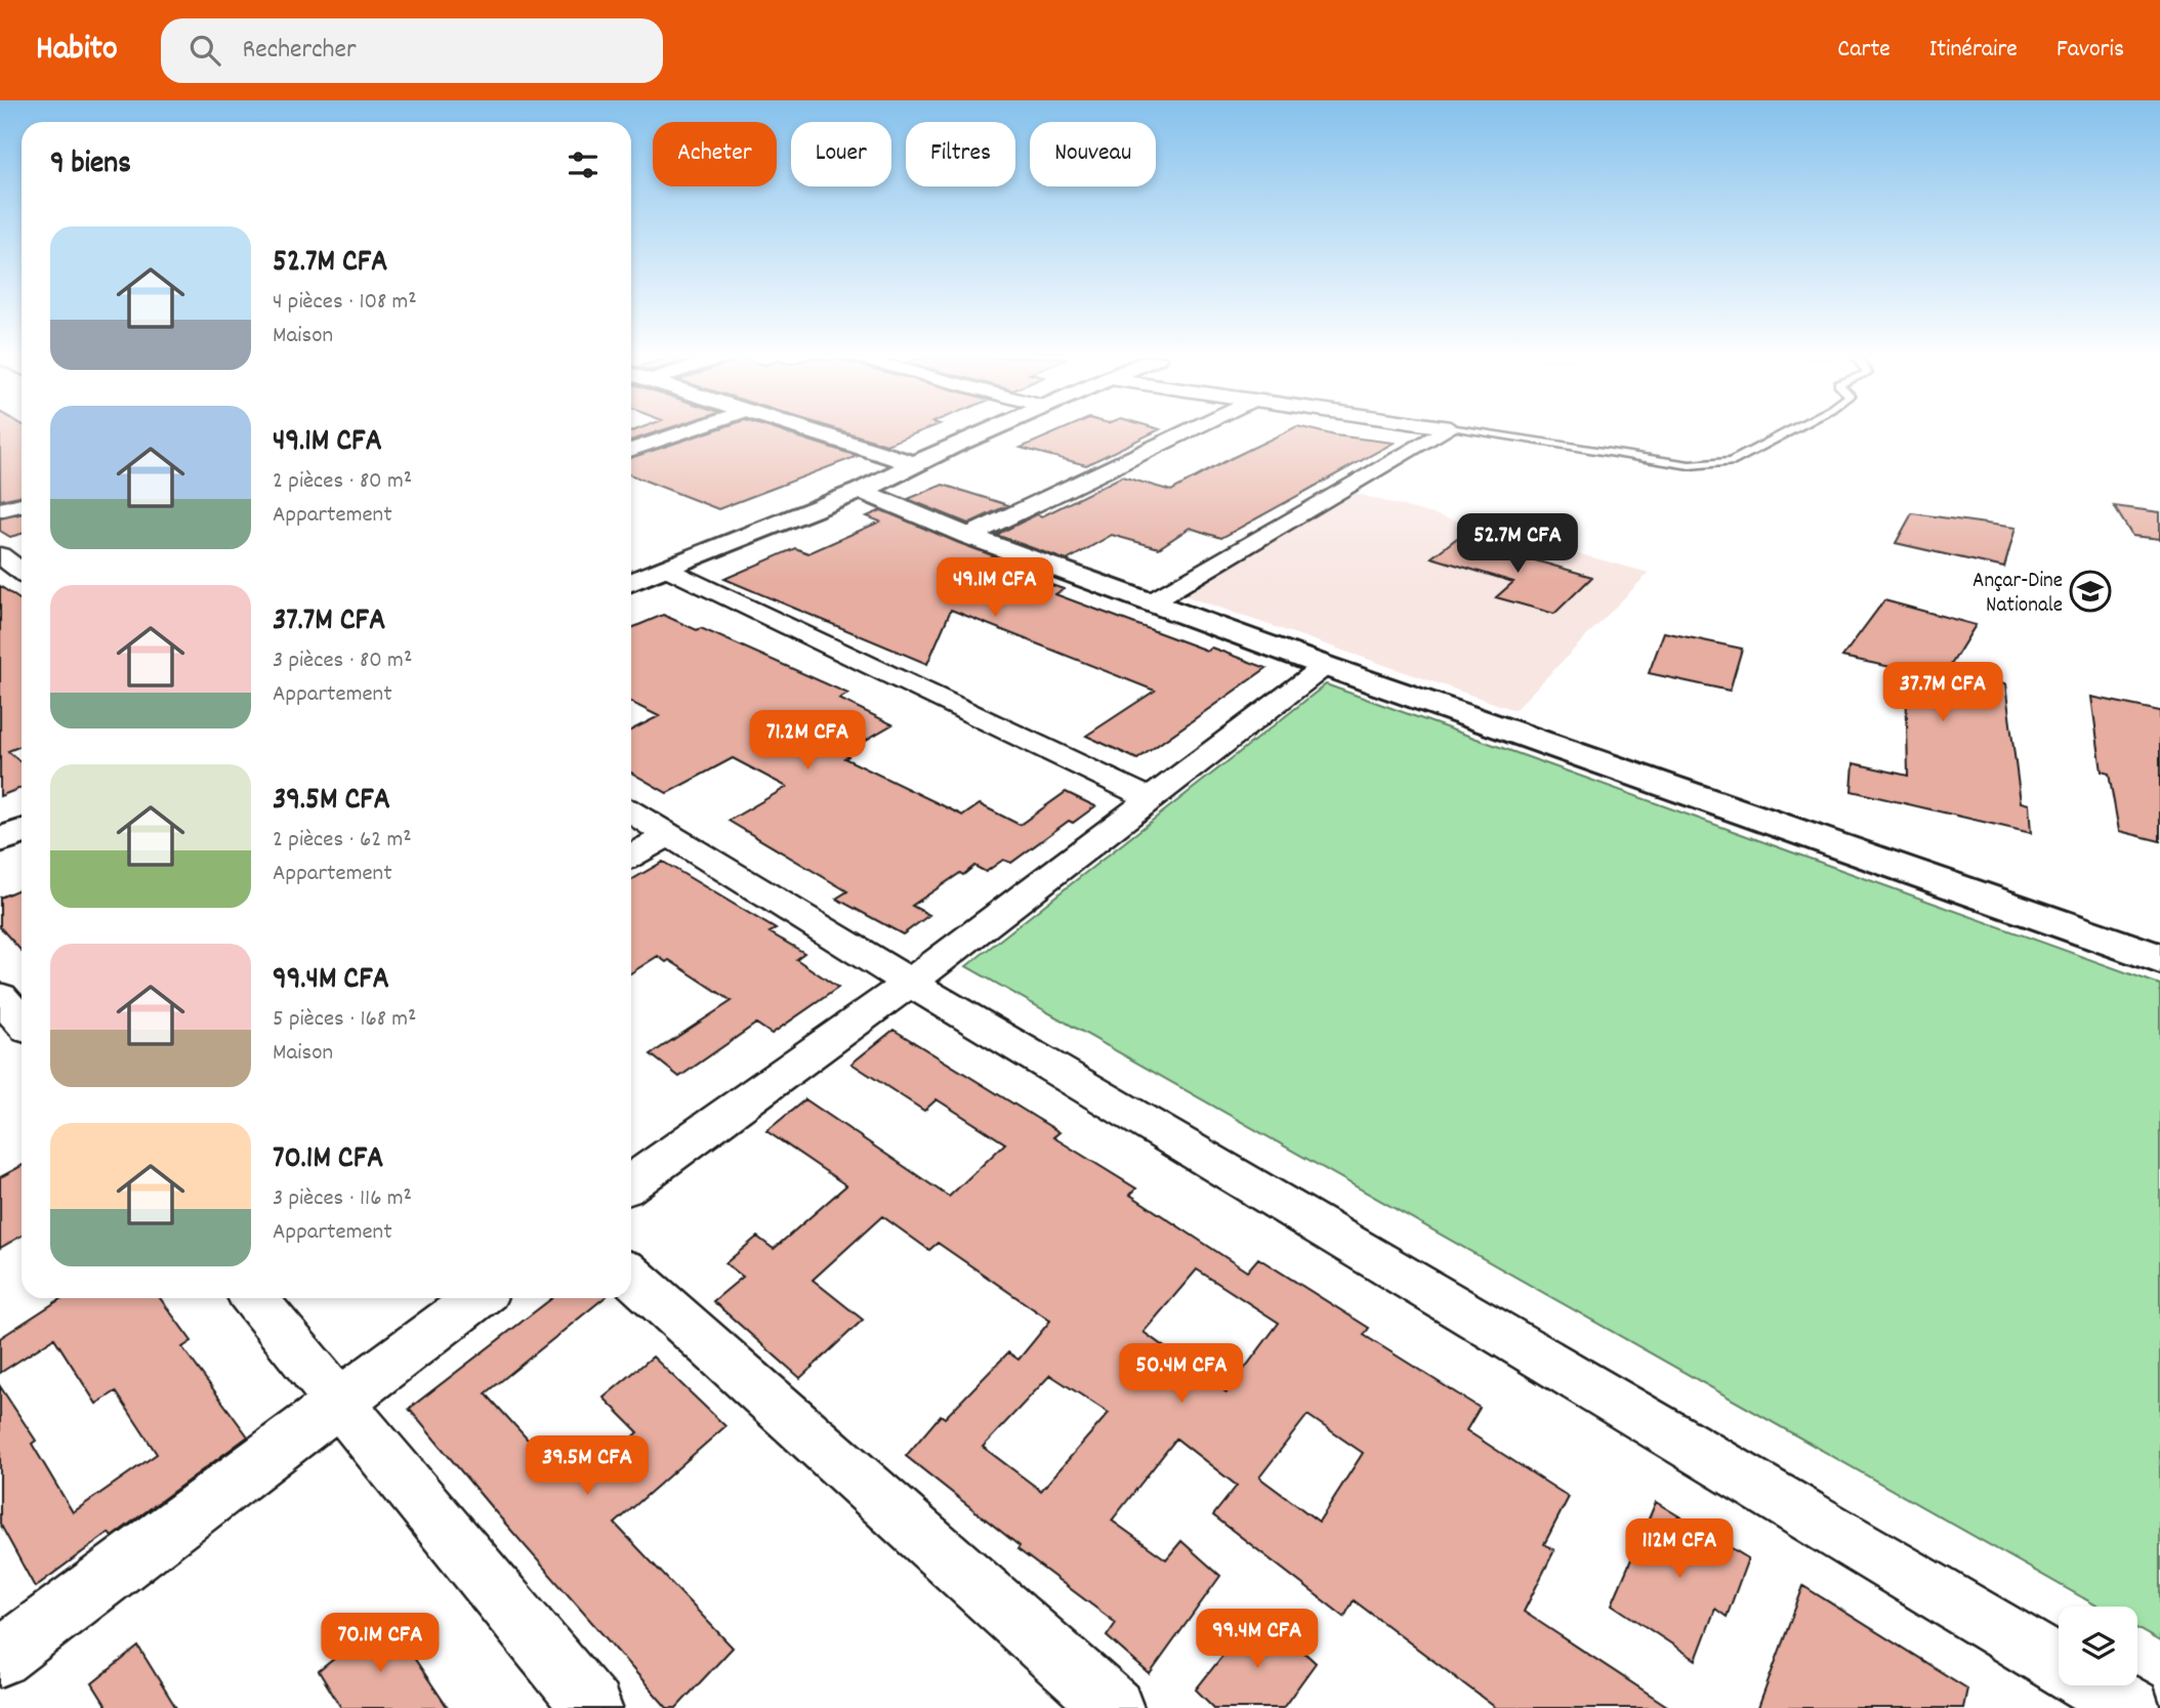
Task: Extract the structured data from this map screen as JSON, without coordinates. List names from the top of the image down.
{
  "places": {
    "school or university": ["Ançar-Dine Nationale"]
  },
  "page": {
    "header": "Habito",
    "search": "Rechercher",
    "nav": ["Carte", "Itinéraire", "Favoris"],
    "chip": [
      "Acheter",
      "Louer",
      "Filtres",
      "Nouveau"
    ],
    "heading": "9 biens",
    "list": [
      {
        "name": "52.7M CFA",
        "note": "4 pièces · 108 m² · Maison"
      },
      {
        "name": "49.1M CFA",
        "note": "2 pièces · 80 m² · Appartement"
      },
      {
        "name": "37.7M CFA",
        "note": "3 pièces · 80 m² · Appartement"
      },
      {
        "name": "39.5M CFA",
        "note": "2 pièces · 62 m² · Appartement"
      },
      {
        "name": "99.4M CFA",
        "note": "5 pièces · 168 m² · Maison"
      },
      {
        "name": "70.1M CFA",
        "note": "3 pièces · 116 m² · Appartement"
      }
    ],
    "price": [
      "52.7M CFA",
      "49.1M CFA",
      "37.7M CFA",
      "71.2M CFA",
      "50.4M CFA",
      "39.5M CFA",
      "112M CFA",
      "99.4M CFA",
      "70.1M CFA"
    ]
  }
}
